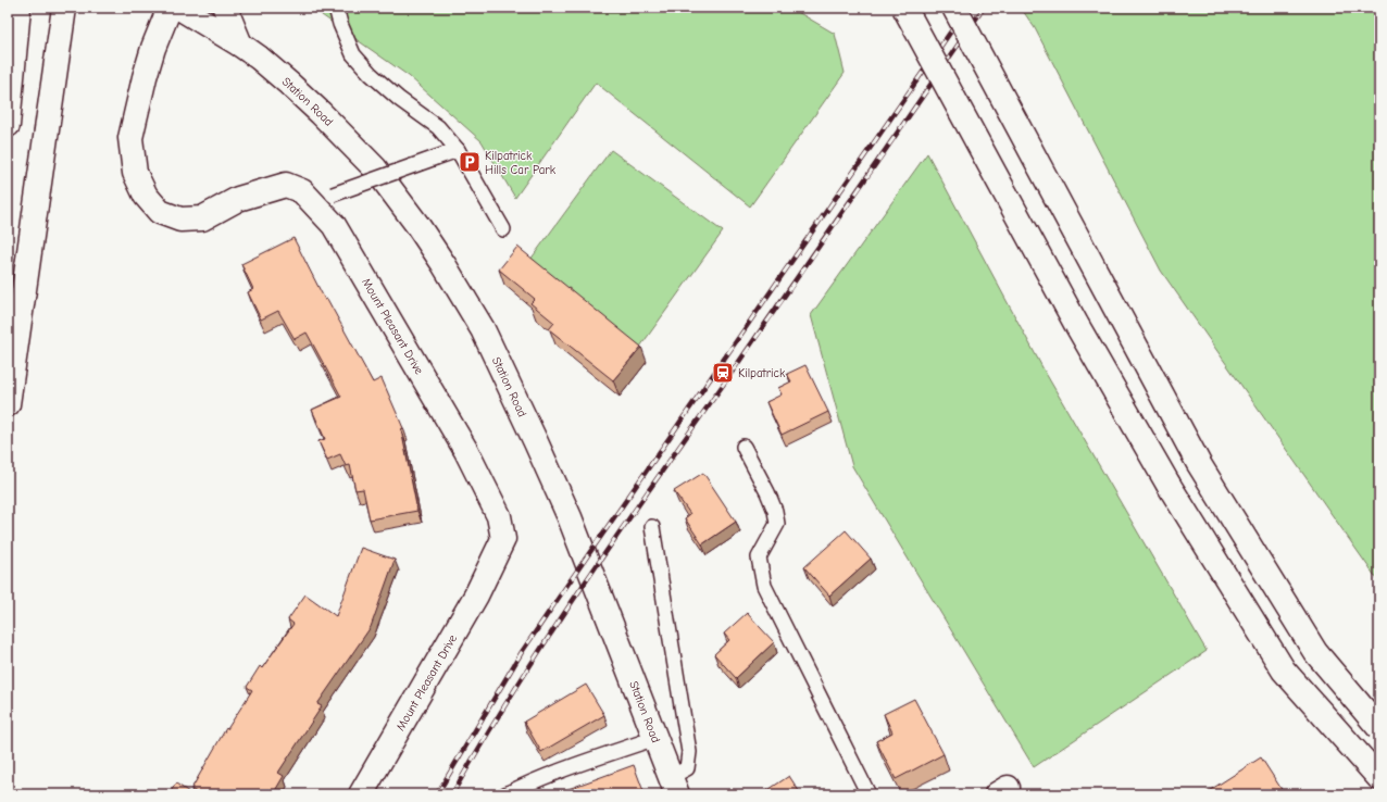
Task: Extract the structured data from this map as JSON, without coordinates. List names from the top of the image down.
{
  "streets": {
    "main road": ["Station Road", "Mount Pleasant Drive"]
  },
  "places": {
    "parking": ["Kilpatrick Hills Car Park"],
    "station": ["Kilpatrick"]
  }
}
